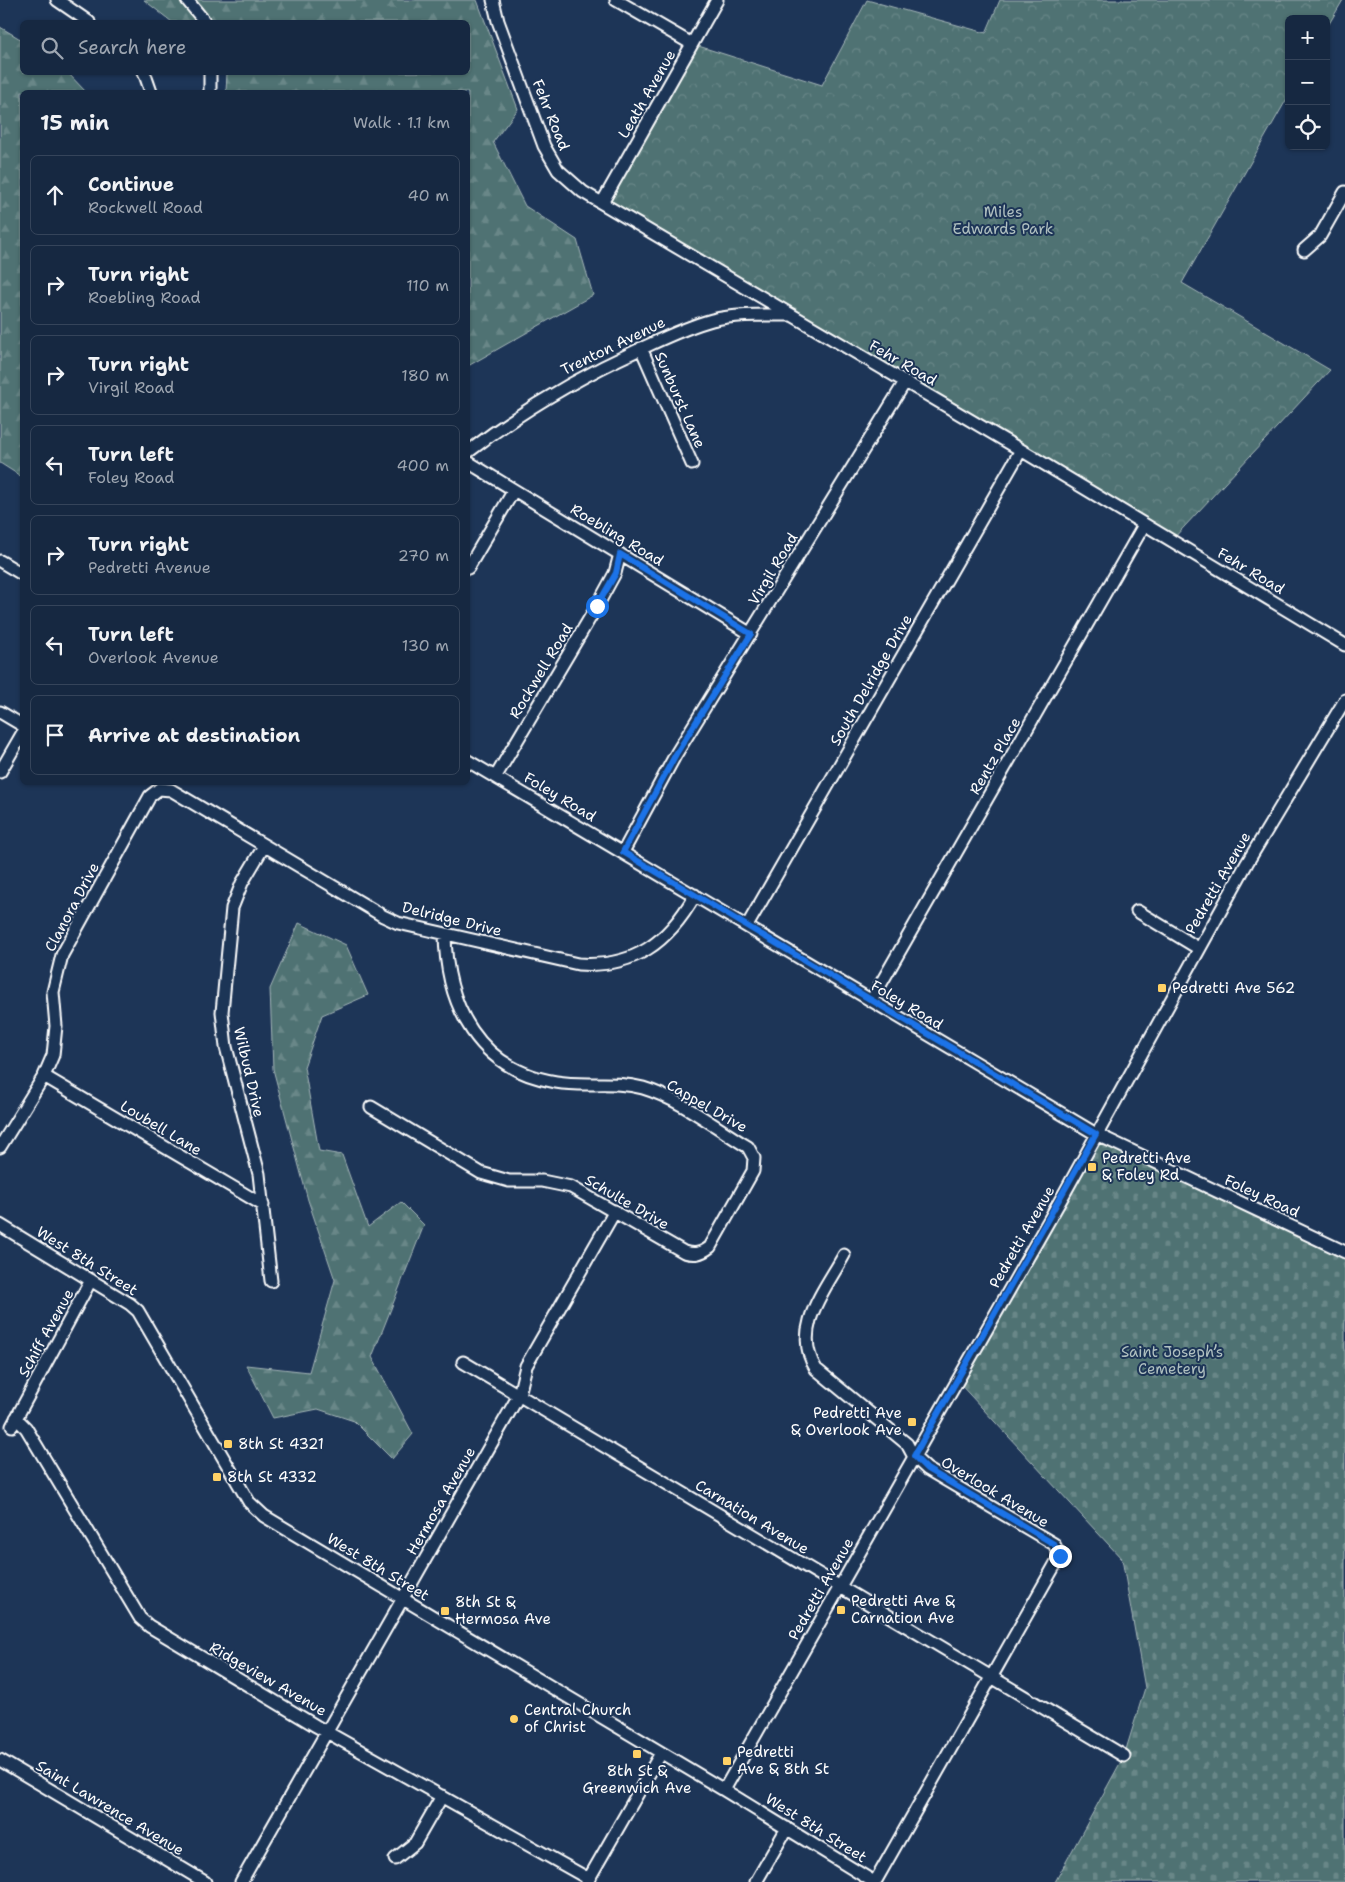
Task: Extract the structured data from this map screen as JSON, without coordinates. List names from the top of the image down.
{
  "streets": {
    "street": [
      "Leath Avenue",
      "Fehr Road",
      "Trenton Avenue",
      "Sunburst Lane",
      "Roebling Road",
      "Virgil Road",
      "Rockwell Road",
      "South Delridge Drive",
      "Rentz Place",
      "Foley Road",
      "Pedretti Avenue",
      "Clanora Drive",
      "Delridge Drive",
      "Wilbud Drive",
      "Cappel Drive",
      "Loubell Lane",
      "Schulte Drive",
      "West 8th Street",
      "Schiff Avenue",
      "Overlook Avenue",
      "Hermosa Avenue",
      "Carnation Avenue",
      "Ridgeview Avenue",
      "Saint Lawrence Avenue"
    ]
  },
  "crossings": [
    ["Leath Avenue", "Fehr Road"],
    ["Fehr Road", "Trenton Avenue"],
    ["Fehr Road", "Virgil Road"],
    ["Fehr Road", "South Delridge Drive"],
    ["Fehr Road", "Rentz Place"],
    ["Trenton Avenue", "Sunburst Lane"],
    ["Roebling Road", "Virgil Road"],
    ["Roebling Road", "Rockwell Road"],
    ["Virgil Road", "Foley Road"],
    ["Rockwell Road", "Foley Road"],
    ["South Delridge Drive", "Foley Road"],
    ["Rentz Place", "Foley Road"],
    ["Foley Road", "Pedretti Avenue"],
    ["Foley Road", "Delridge Drive"],
    ["Pedretti Avenue", "West 8th Street"],
    ["Pedretti Avenue", "Overlook Avenue"],
    ["Pedretti Avenue", "Carnation Avenue"],
    ["Clanora Drive", "Delridge Drive"],
    ["Clanora Drive", "Loubell Lane"],
    ["Delridge Drive", "Wilbud Drive"],
    ["Delridge Drive", "Cappel Drive"],
    ["Wilbud Drive", "Loubell Lane"],
    ["Cappel Drive", "Schulte Drive"],
    ["Schulte Drive", "Hermosa Avenue"],
    ["West 8th Street", "Schiff Avenue"],
    ["West 8th Street", "Overlook Avenue"],
    ["West 8th Street", "Hermosa Avenue"],
    ["Schiff Avenue", "Ridgeview Avenue"],
    ["Overlook Avenue", "Carnation Avenue"],
    ["Hermosa Avenue", "Carnation Avenue"],
    ["Hermosa Avenue", "Ridgeview Avenue"]
  ],
  "parks": ["Miles Edwards Park", "Saint Joseph’s Cemetery"],
  "places": {
    "transit": [
      "Pedretti Ave 562",
      "Pedretti Ave & Foley Rd",
      "Pedretti Ave & Overlook Ave",
      "8th St 4321",
      "8th St 4332",
      "Pedretti Ave & Carnation Ave",
      "8th St & Hermosa Ave",
      "8th St & Greenwich Ave",
      "Pedretti Ave & 8th St"
    ],
    "other": ["Central Church of Christ"]
  },
  "page": {
    "map_buttons": ["+", "−"],
    "search": "Search here",
    "heading": ["15 min", "Walk · 1.1 km"],
    "list": [
      ["Continue", "Rockwell Road", "40 m"],
      ["Turn right", "Roebling Road", "110 m"],
      ["Turn right", "Virgil Road", "180 m"],
      ["Turn left", "Foley Road", "400 m"],
      ["Turn right", "Pedretti Avenue", "270 m"],
      ["Turn left", "Overlook Avenue", "130 m"],
      "Arrive at destination"
    ]
  }
}
